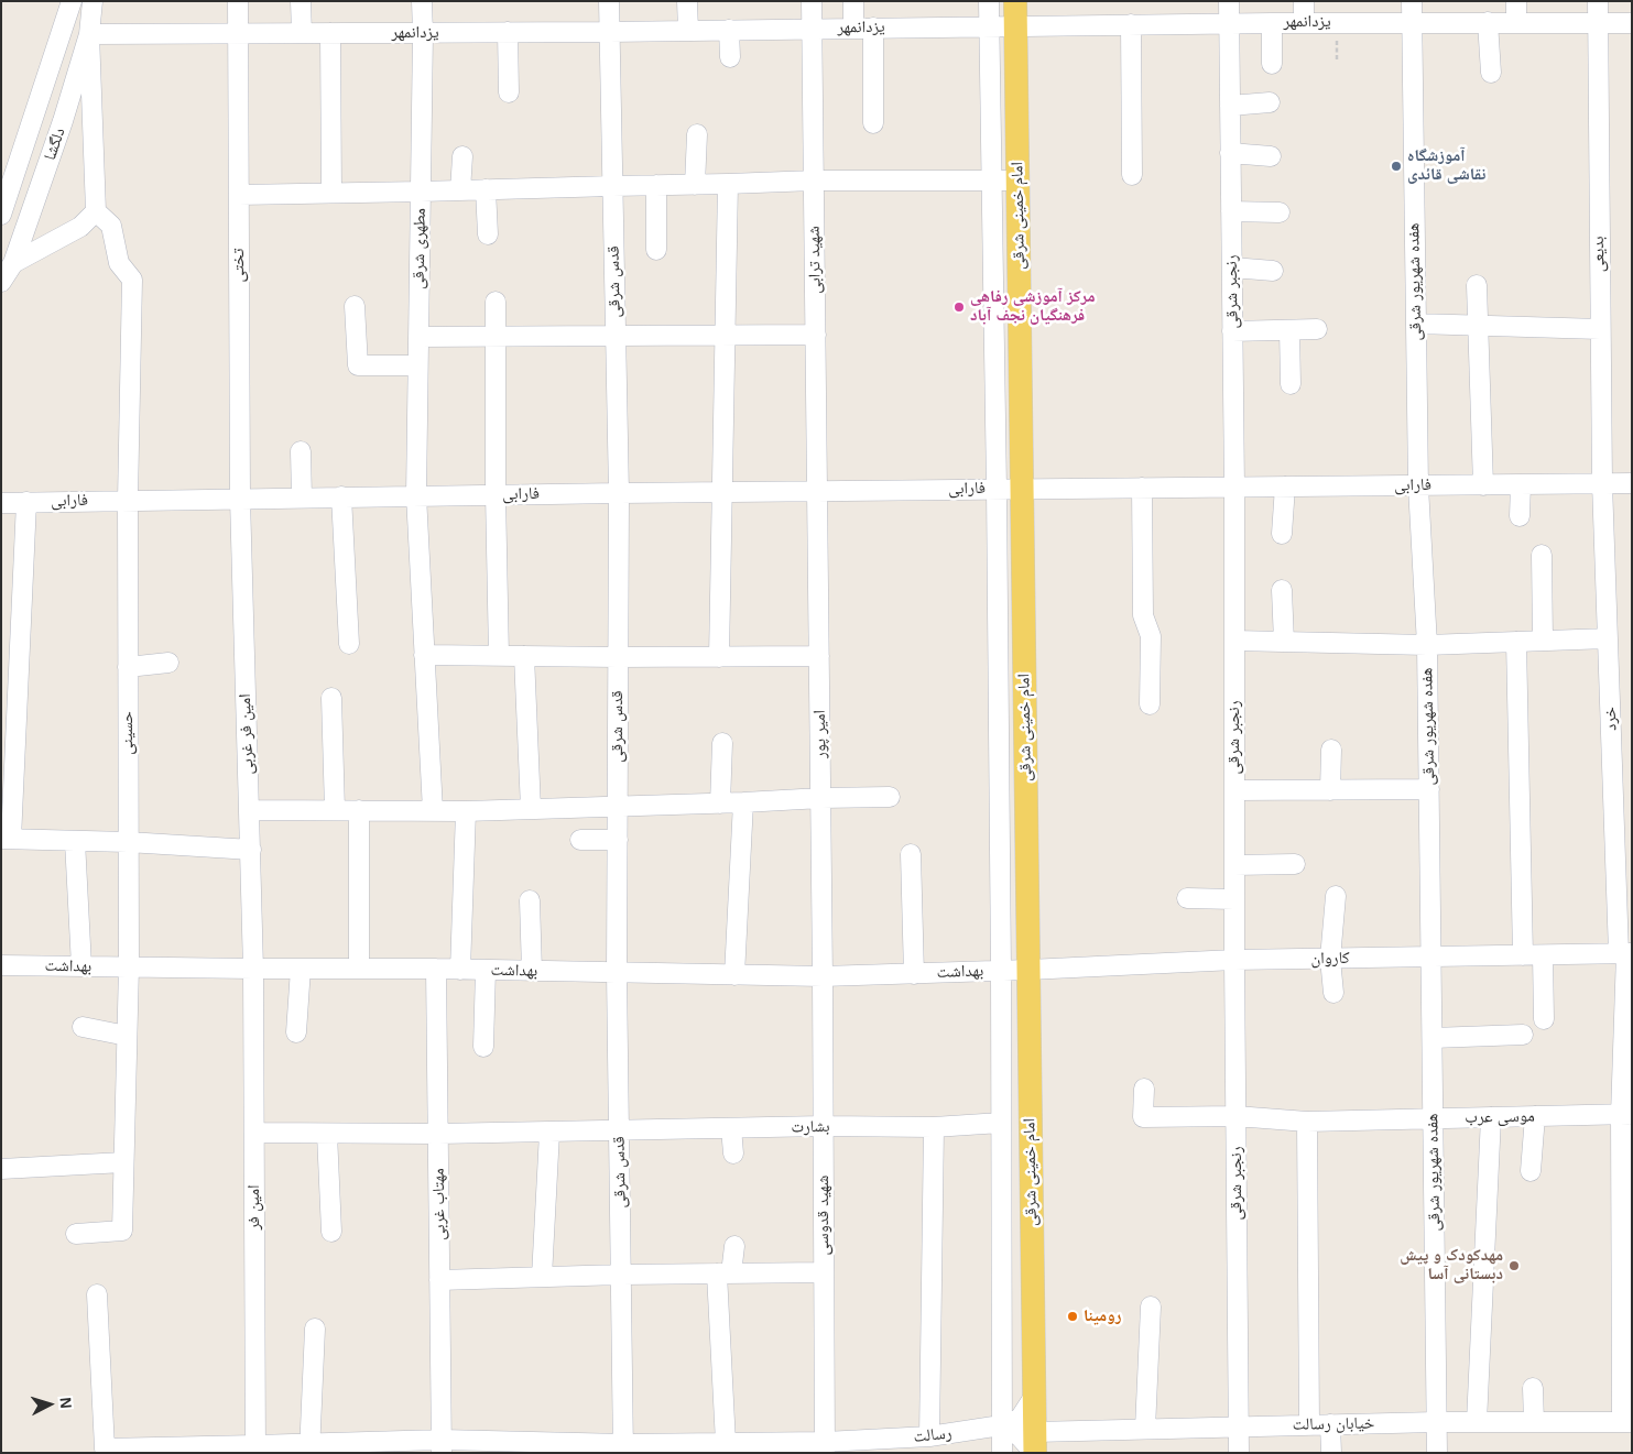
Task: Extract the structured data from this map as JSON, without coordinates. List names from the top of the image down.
{
  "streets": {
    "main road": ["امام خمینی شرقی"],
    "street": [
      "یزدانمهر",
      "دلگشا",
      "مطهری شرقی",
      "بدیعی",
      "شهید ترابی",
      "تختی",
      "قدس شرقی",
      "هفده شهریور شرقی",
      "رنجبر شرقی",
      "فارابی",
      "خرد",
      "حسینی",
      "امین فر غربی",
      "امیر پور",
      "کاروان",
      "بهداشت",
      "موسی عرب",
      "بشارت",
      "مهتاب غربی",
      "امین فر",
      "شهید قدوسی",
      "خیابان رسالت",
      "رسالت"
    ]
  },
  "crossings": [
    ["یزدانمهر", "دلگشا"],
    ["یزدانمهر", "امام خمینی شرقی"],
    ["یزدانمهر", "مطهری شرقی"],
    ["یزدانمهر", "بدیعی"],
    ["یزدانمهر", "شهید ترابی"],
    ["یزدانمهر", "تختی"],
    ["یزدانمهر", "قدس شرقی"],
    ["یزدانمهر", "هفده شهریور شرقی"],
    ["یزدانمهر", "رنجبر شرقی"],
    ["امام خمینی شرقی", "فارابی"],
    ["امام خمینی شرقی", "کاروان"],
    ["امام خمینی شرقی", "بهداشت"],
    ["امام خمینی شرقی", "خیابان رسالت"],
    ["امام خمینی شرقی", "رسالت"],
    ["مطهری شرقی", "فارابی"],
    ["بدیعی", "فارابی"],
    ["بدیعی", "خرد"],
    ["شهید ترابی", "فارابی"],
    ["شهید ترابی", "امیر پور"],
    ["تختی", "فارابی"],
    ["تختی", "امین فر غربی"],
    ["قدس شرقی", "فارابی"],
    ["قدس شرقی", "بهداشت"],
    ["قدس شرقی", "بشارت"],
    ["قدس شرقی", "رسالت"],
    ["هفده شهریور شرقی", "فارابی"],
    ["هفده شهریور شرقی", "کاروان"],
    ["هفده شهریور شرقی", "موسی عرب"],
    ["هفده شهریور شرقی", "خیابان رسالت"],
    ["رنجبر شرقی", "فارابی"],
    ["رنجبر شرقی", "کاروان"],
    ["رنجبر شرقی", "موسی عرب"],
    ["رنجبر شرقی", "خیابان رسالت"],
    ["فارابی", "خرد"],
    ["فارابی", "حسینی"],
    ["فارابی", "امین فر غربی"],
    ["فارابی", "امیر پور"],
    ["خرد", "کاروان"],
    ["خرد", "موسی عرب"],
    ["خرد", "خیابان رسالت"],
    ["حسینی", "بهداشت"],
    ["امین فر غربی", "بهداشت"],
    ["امین فر غربی", "امین فر"],
    ["امیر پور", "بهداشت"],
    ["امیر پور", "شهید قدوسی"],
    ["کاروان", "بهداشت"],
    ["بهداشت", "مهتاب غربی"],
    ["بهداشت", "امین فر"],
    ["بهداشت", "شهید قدوسی"],
    ["بشارت", "مهتاب غربی"],
    ["بشارت", "امین فر"],
    ["بشارت", "شهید قدوسی"],
    ["مهتاب غربی", "رسالت"],
    ["امین فر", "رسالت"],
    ["شهید قدوسی", "رسالت"]
  ],
  "places": [
    "آموزشگاه نقاشی قائدی",
    "مرکز آموزشی رفاهی فرهنگیان نجف آباد",
    "مهدکودک و پیش دبستانی آسا",
    "رومینا"
  ],
  "north": "right"
}
